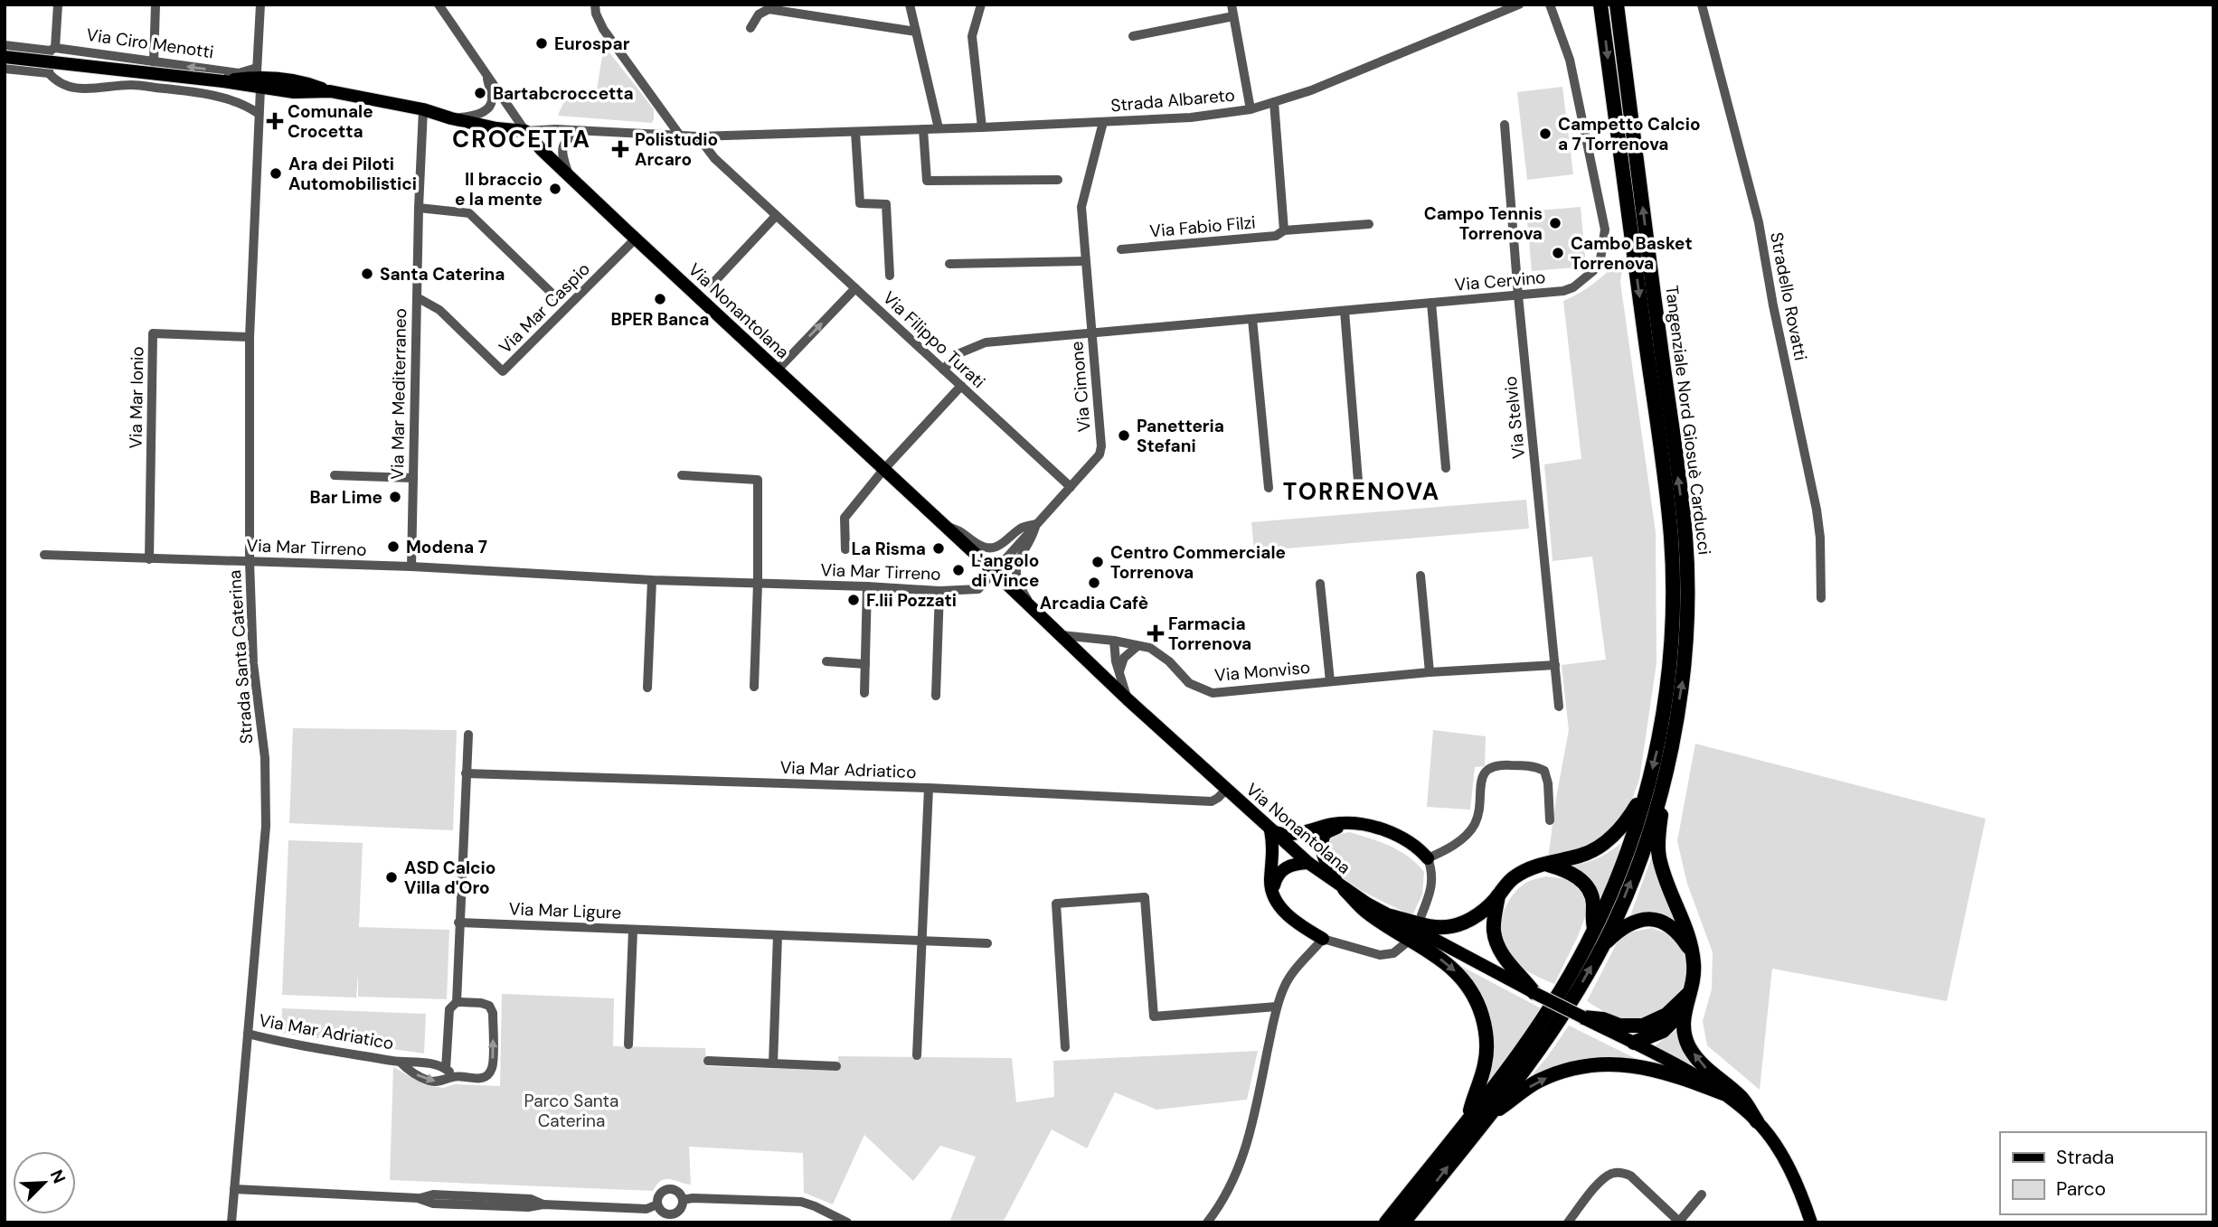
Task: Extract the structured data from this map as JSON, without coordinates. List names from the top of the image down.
{
  "streets": {
    "highway": ["Tangenziale Nord Giosuè Carducci"],
    "main road": ["Via Ciro Menotti", "Via Nonantolana"],
    "street": [
      "Strada Albareto",
      "Via Fabio Filzi",
      "Via Cervino",
      "Stradello Rovatti",
      "Via Mar Caspio",
      "Via Filippo Turati",
      "Via Cimone",
      "Via Mar Mediterraneo",
      "Via Mar Ionio",
      "Via Stelvio",
      "Via Mar Tirreno",
      "Strada Santa Caterina",
      "Via Monviso",
      "Via Mar Adriatico",
      "Via Mar Ligure"
    ]
  },
  "crossings": [
    ["Via Ciro Menotti", "Strada Albareto"],
    ["Via Ciro Menotti", "Via Nonantolana"],
    ["Via Ciro Menotti", "Via Mar Mediterraneo"],
    ["Via Ciro Menotti", "Strada Santa Caterina"],
    ["Strada Albareto", "Via Nonantolana"],
    ["Strada Albareto", "Via Filippo Turati"],
    ["Strada Albareto", "Via Cimone"],
    ["Via Cervino", "Via Filippo Turati"],
    ["Via Cervino", "Via Cimone"],
    ["Via Cervino", "Via Stelvio"],
    ["Via Mar Caspio", "Via Nonantolana"],
    ["Via Mar Caspio", "Via Mar Mediterraneo"],
    ["Via Nonantolana", "Via Cimone"],
    ["Via Nonantolana", "Via Mar Tirreno"],
    ["Via Nonantolana", "Via Monviso"],
    ["Via Nonantolana", "Via Mar Adriatico"],
    ["Via Filippo Turati", "Via Cimone"],
    ["Via Cimone", "Via Mar Tirreno"],
    ["Via Mar Mediterraneo", "Via Mar Tirreno"],
    ["Via Mar Ionio", "Via Mar Tirreno"],
    ["Via Mar Ionio", "Strada Santa Caterina"],
    ["Via Stelvio", "Via Monviso"],
    ["Via Mar Tirreno", "Strada Santa Caterina"],
    ["Strada Santa Caterina", "Via Mar Adriatico"]
  ],
  "districts": ["CROCETTA", "TORRENOVA"],
  "parks": ["Parco Santa Caterina"],
  "places": {
    "other": [
      "Eurospar",
      "Bartabcroccetta",
      "Campetto Calcio a 7 Torrenova",
      "Ara dei Piloti Automobilistici",
      "Il braccio e la mente",
      "Campo Tennis Torrenova",
      "Cambo Basket Torrenova",
      "Santa Caterina",
      "BPER Banca",
      "Panetteria Stefani",
      "Bar Lime",
      "Modena 7",
      "La Risma",
      "Centro Commerciale Torrenova",
      "L'angolo di Vince",
      "Arcadia Cafè",
      "F.lii Pozzati",
      "ASD Calcio Villa d'Oro"
    ],
    "health": ["Comunale Crocetta", "Polistudio Arcaro", "Farmacia Torrenova"]
  },
  "legend": ["Strada", "Parco"],
  "north": "top right"
}
